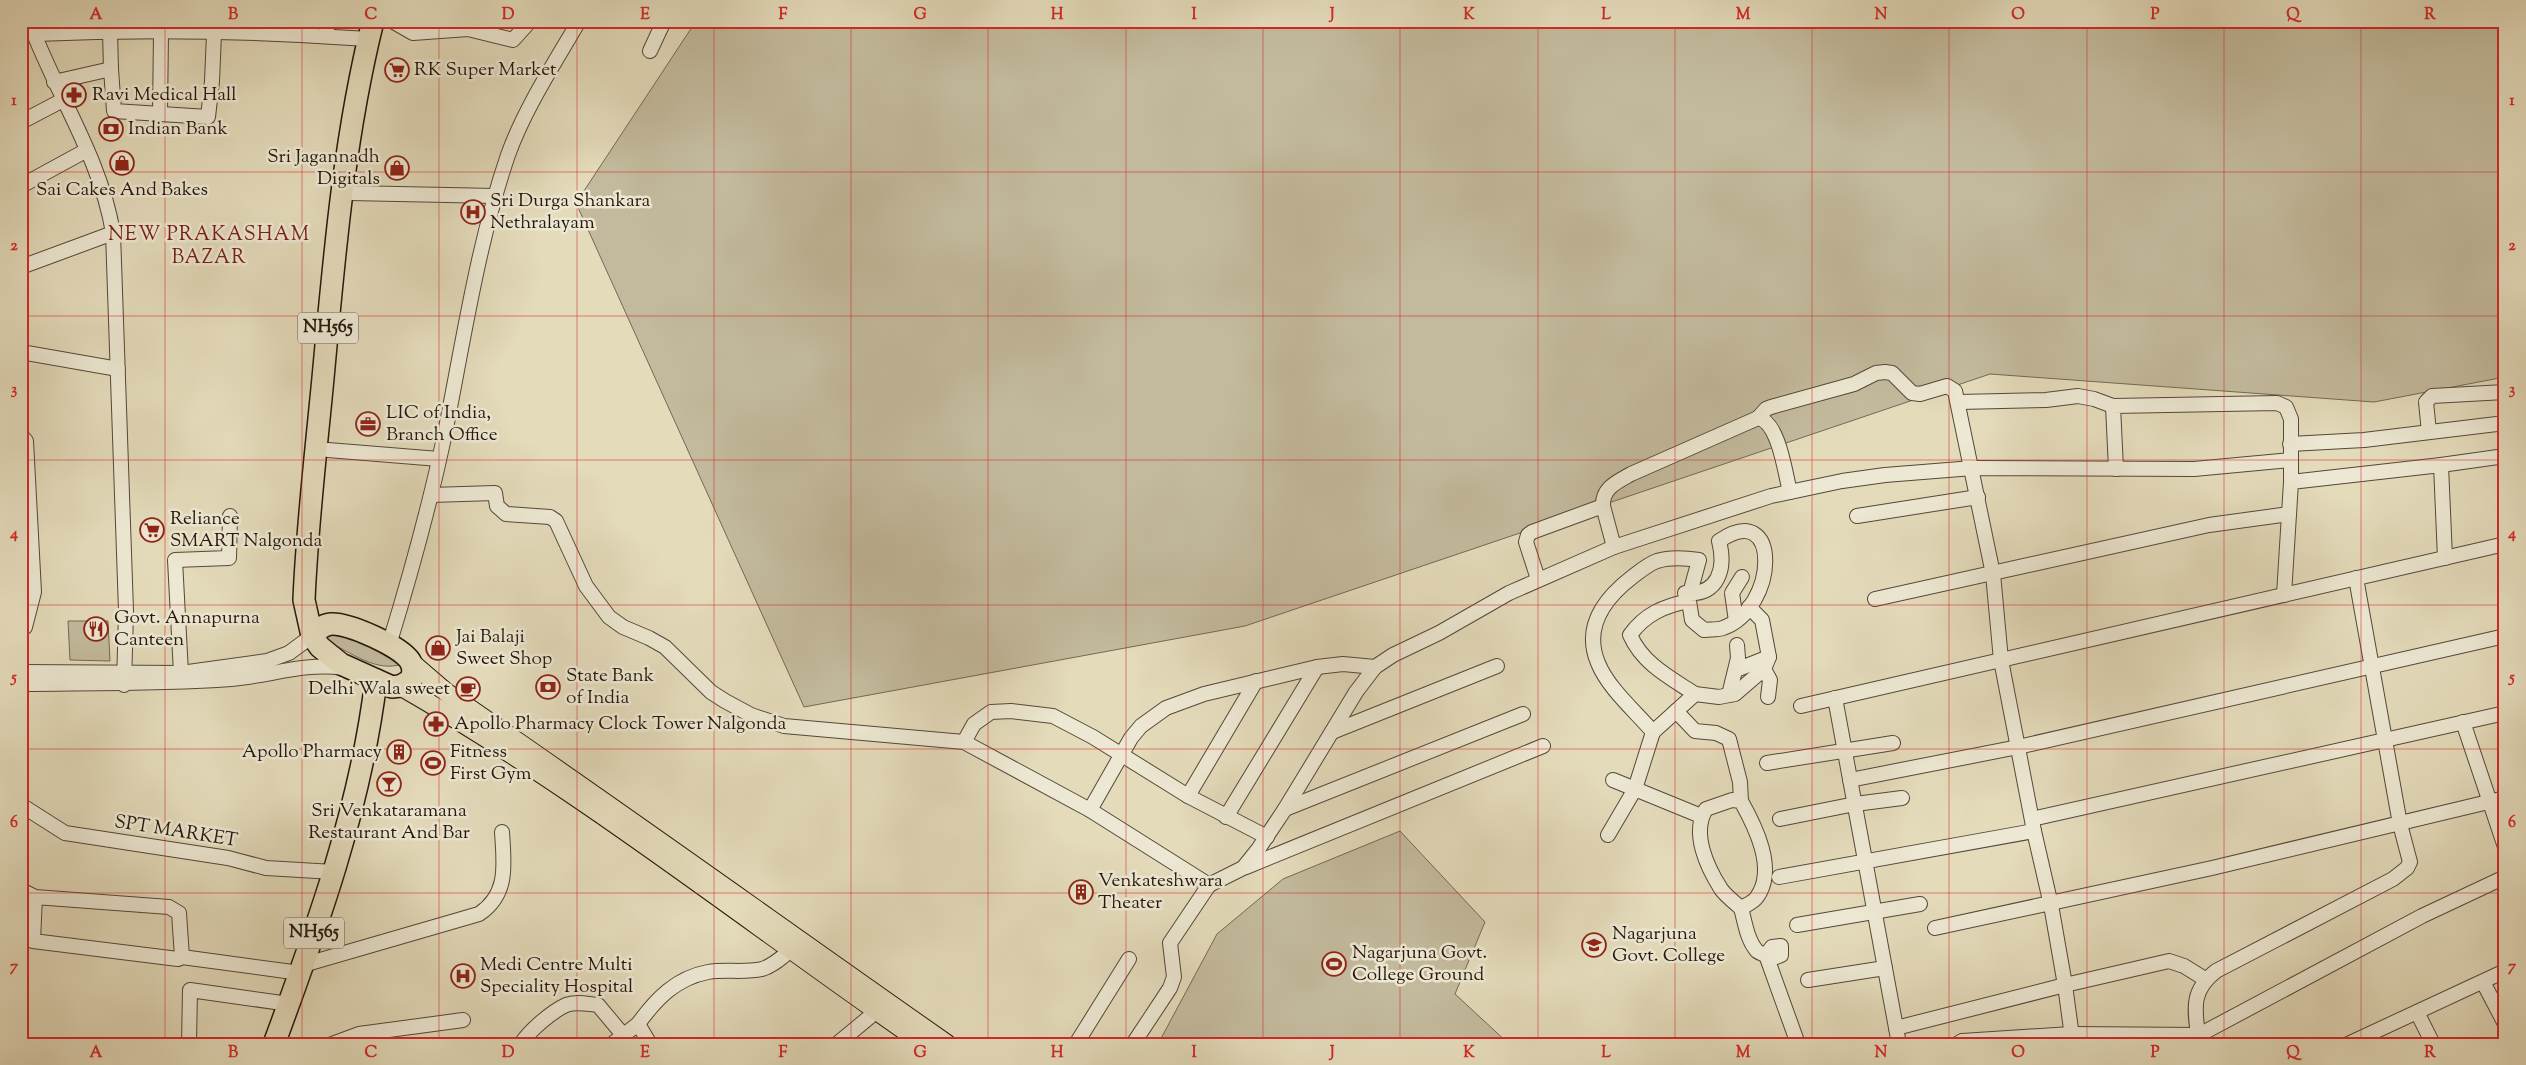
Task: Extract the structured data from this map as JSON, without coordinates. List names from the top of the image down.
{
  "streets": {
    "highway": ["NH565"],
    "street": ["SPT MARKET"]
  },
  "crossings": [
    ["NH565", "SPT MARKET"]
  ],
  "districts": ["NEW PRAKASHAM BAZAR"],
  "places": {
    "supermarket": ["RK Super Market", "Reliance SMART Nalgonda"],
    "pharmacy": ["Ravi Medical Hall", "Apollo Pharmacy Clock Tower Nalgonda"],
    "bank": ["Indian Bank", "State Bank of India"],
    "shop": ["Sai Cakes And Bakes", "Sri Jagannadh Digitals", "Jai Balaji Sweet Shop"],
    "hospital": ["Sri Durga Shankara Nethralayam", "Medi Centre Multi Speciality Hospital"],
    "office": ["LIC of India, Branch Office"],
    "restaurant": ["Govt. Annapurna Canteen"],
    "cafe": ["Delhi Wala sweet"],
    "building": ["Apollo Pharmacy", "Venkateshwara Theater"],
    "sports": ["Fitness First Gym", "Nagarjuna Govt. College Ground"],
    "bar": ["Sri Venkataramana Restaurant And Bar"],
    "school or university": ["Nagarjuna Govt. College"]
  },
  "grid": {
    "columns": [
      "A",
      "B",
      "C",
      "D",
      "E",
      "F",
      "G",
      "H",
      "I",
      "J",
      "K",
      "L",
      "M",
      "N",
      "O",
      "P",
      "Q",
      "R"
    ],
    "rows": [
      "1",
      "2",
      "3",
      "4",
      "5",
      "6",
      "7"
    ]
  }
}
